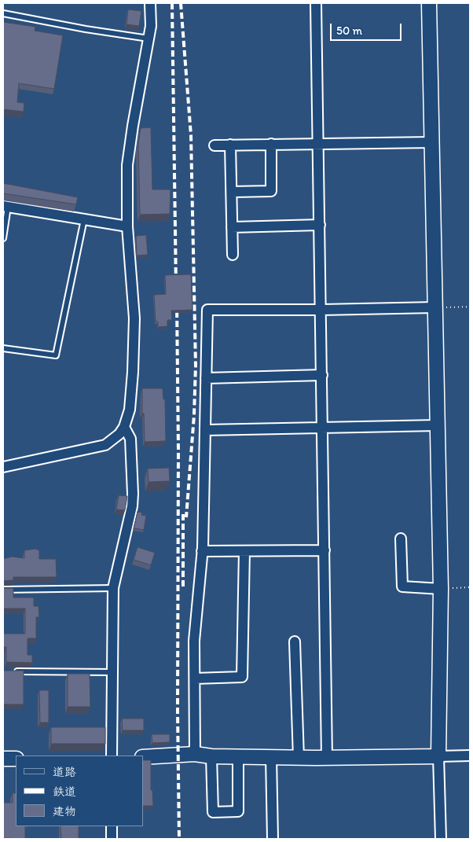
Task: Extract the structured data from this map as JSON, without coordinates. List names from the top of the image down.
{
  "legend": ["道路", "鉄道", "建物"],
  "scale_bar": "50 m"
}
